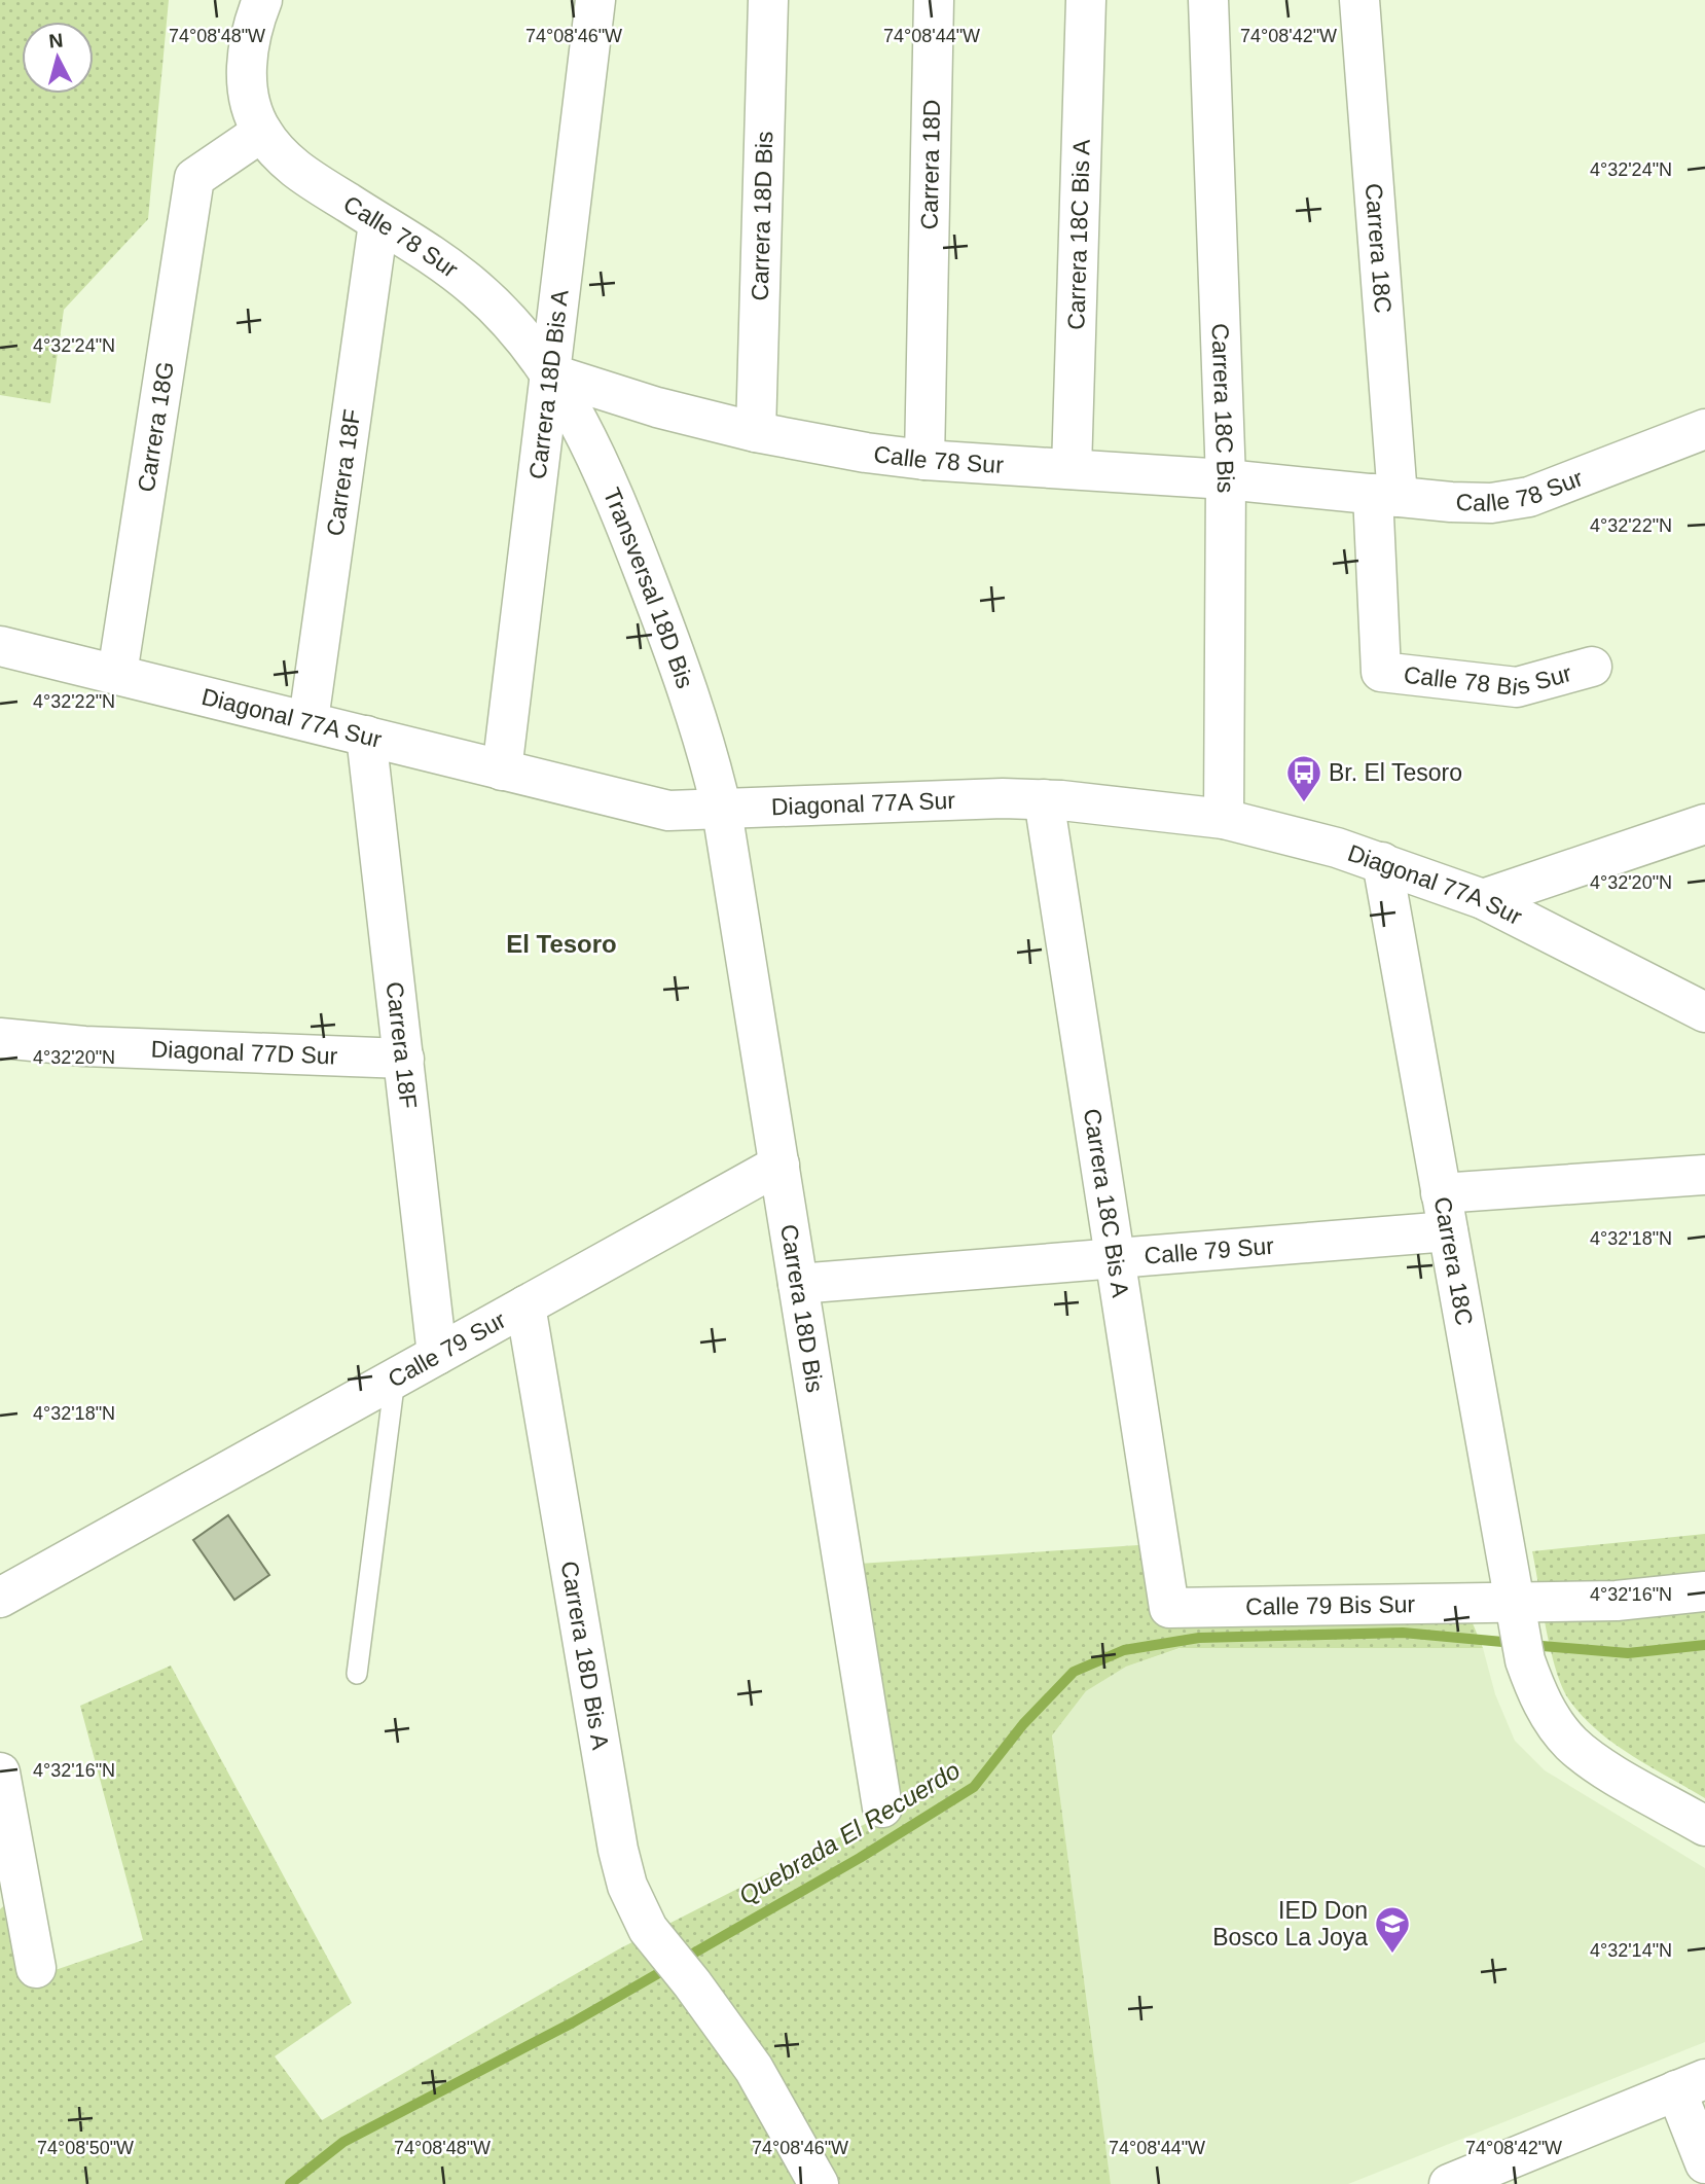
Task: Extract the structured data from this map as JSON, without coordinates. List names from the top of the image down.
{
  "streets": {
    "street": [
      "Carrera 18D",
      "Carrera 18D Bis",
      "Carrera 18C Bis A",
      "Calle 78 Sur",
      "Carrera 18C",
      "Carrera 18D Bis A",
      "Carrera 18C Bis",
      "Carrera 18G",
      "Carrera 18F",
      "Transversal 18D Bis",
      "Calle 78 Bis Sur",
      "Diagonal 77A Sur",
      "Diagonal 77D Sur",
      "Calle 79 Sur",
      "Calle 79 Bis Sur"
    ]
  },
  "crossings": [
    ["Carrera 18D", "Calle 78 Sur"],
    ["Carrera 18D Bis", "Calle 78 Sur"],
    ["Carrera 18D Bis", "Transversal 18D Bis"],
    ["Carrera 18D Bis", "Diagonal 77A Sur"],
    ["Carrera 18D Bis", "Calle 79 Sur"],
    ["Carrera 18C Bis A", "Calle 78 Sur"],
    ["Carrera 18C Bis A", "Diagonal 77A Sur"],
    ["Carrera 18C Bis A", "Calle 79 Sur"],
    ["Carrera 18C Bis A", "Calle 79 Bis Sur"],
    ["Calle 78 Sur", "Carrera 18C"],
    ["Calle 78 Sur", "Carrera 18D Bis A"],
    ["Calle 78 Sur", "Carrera 18C Bis"],
    ["Calle 78 Sur", "Carrera 18G"],
    ["Calle 78 Sur", "Carrera 18F"],
    ["Calle 78 Sur", "Transversal 18D Bis"],
    ["Carrera 18C", "Calle 78 Bis Sur"],
    ["Carrera 18C", "Diagonal 77A Sur"],
    ["Carrera 18C", "Calle 79 Sur"],
    ["Carrera 18C", "Calle 79 Bis Sur"],
    ["Carrera 18D Bis A", "Transversal 18D Bis"],
    ["Carrera 18D Bis A", "Diagonal 77A Sur"],
    ["Carrera 18D Bis A", "Calle 79 Sur"],
    ["Carrera 18C Bis", "Diagonal 77A Sur"],
    ["Carrera 18G", "Diagonal 77A Sur"],
    ["Carrera 18F", "Diagonal 77A Sur"],
    ["Carrera 18F", "Diagonal 77D Sur"],
    ["Carrera 18F", "Calle 79 Sur"],
    ["Transversal 18D Bis", "Diagonal 77A Sur"]
  ],
  "districts": ["El Tesoro"],
  "water": ["Quebrada El Recuerdo"],
  "places": {
    "bus stop": ["Br. El Tesoro"],
    "school or university": ["IED Don Bosco La Joya"]
  },
  "north": "top",
  "coordinates": [
    "74°08'48\"W",
    "74°08'46\"W",
    "74°08'44\"W",
    "74°08'42\"W",
    "4°32'24\"N",
    "4°32'22\"N",
    "4°32'20\"N",
    "4°32'18\"N",
    "4°32'16\"N",
    "4°32'14\"N",
    "74°08'50\"W"
  ]
}
